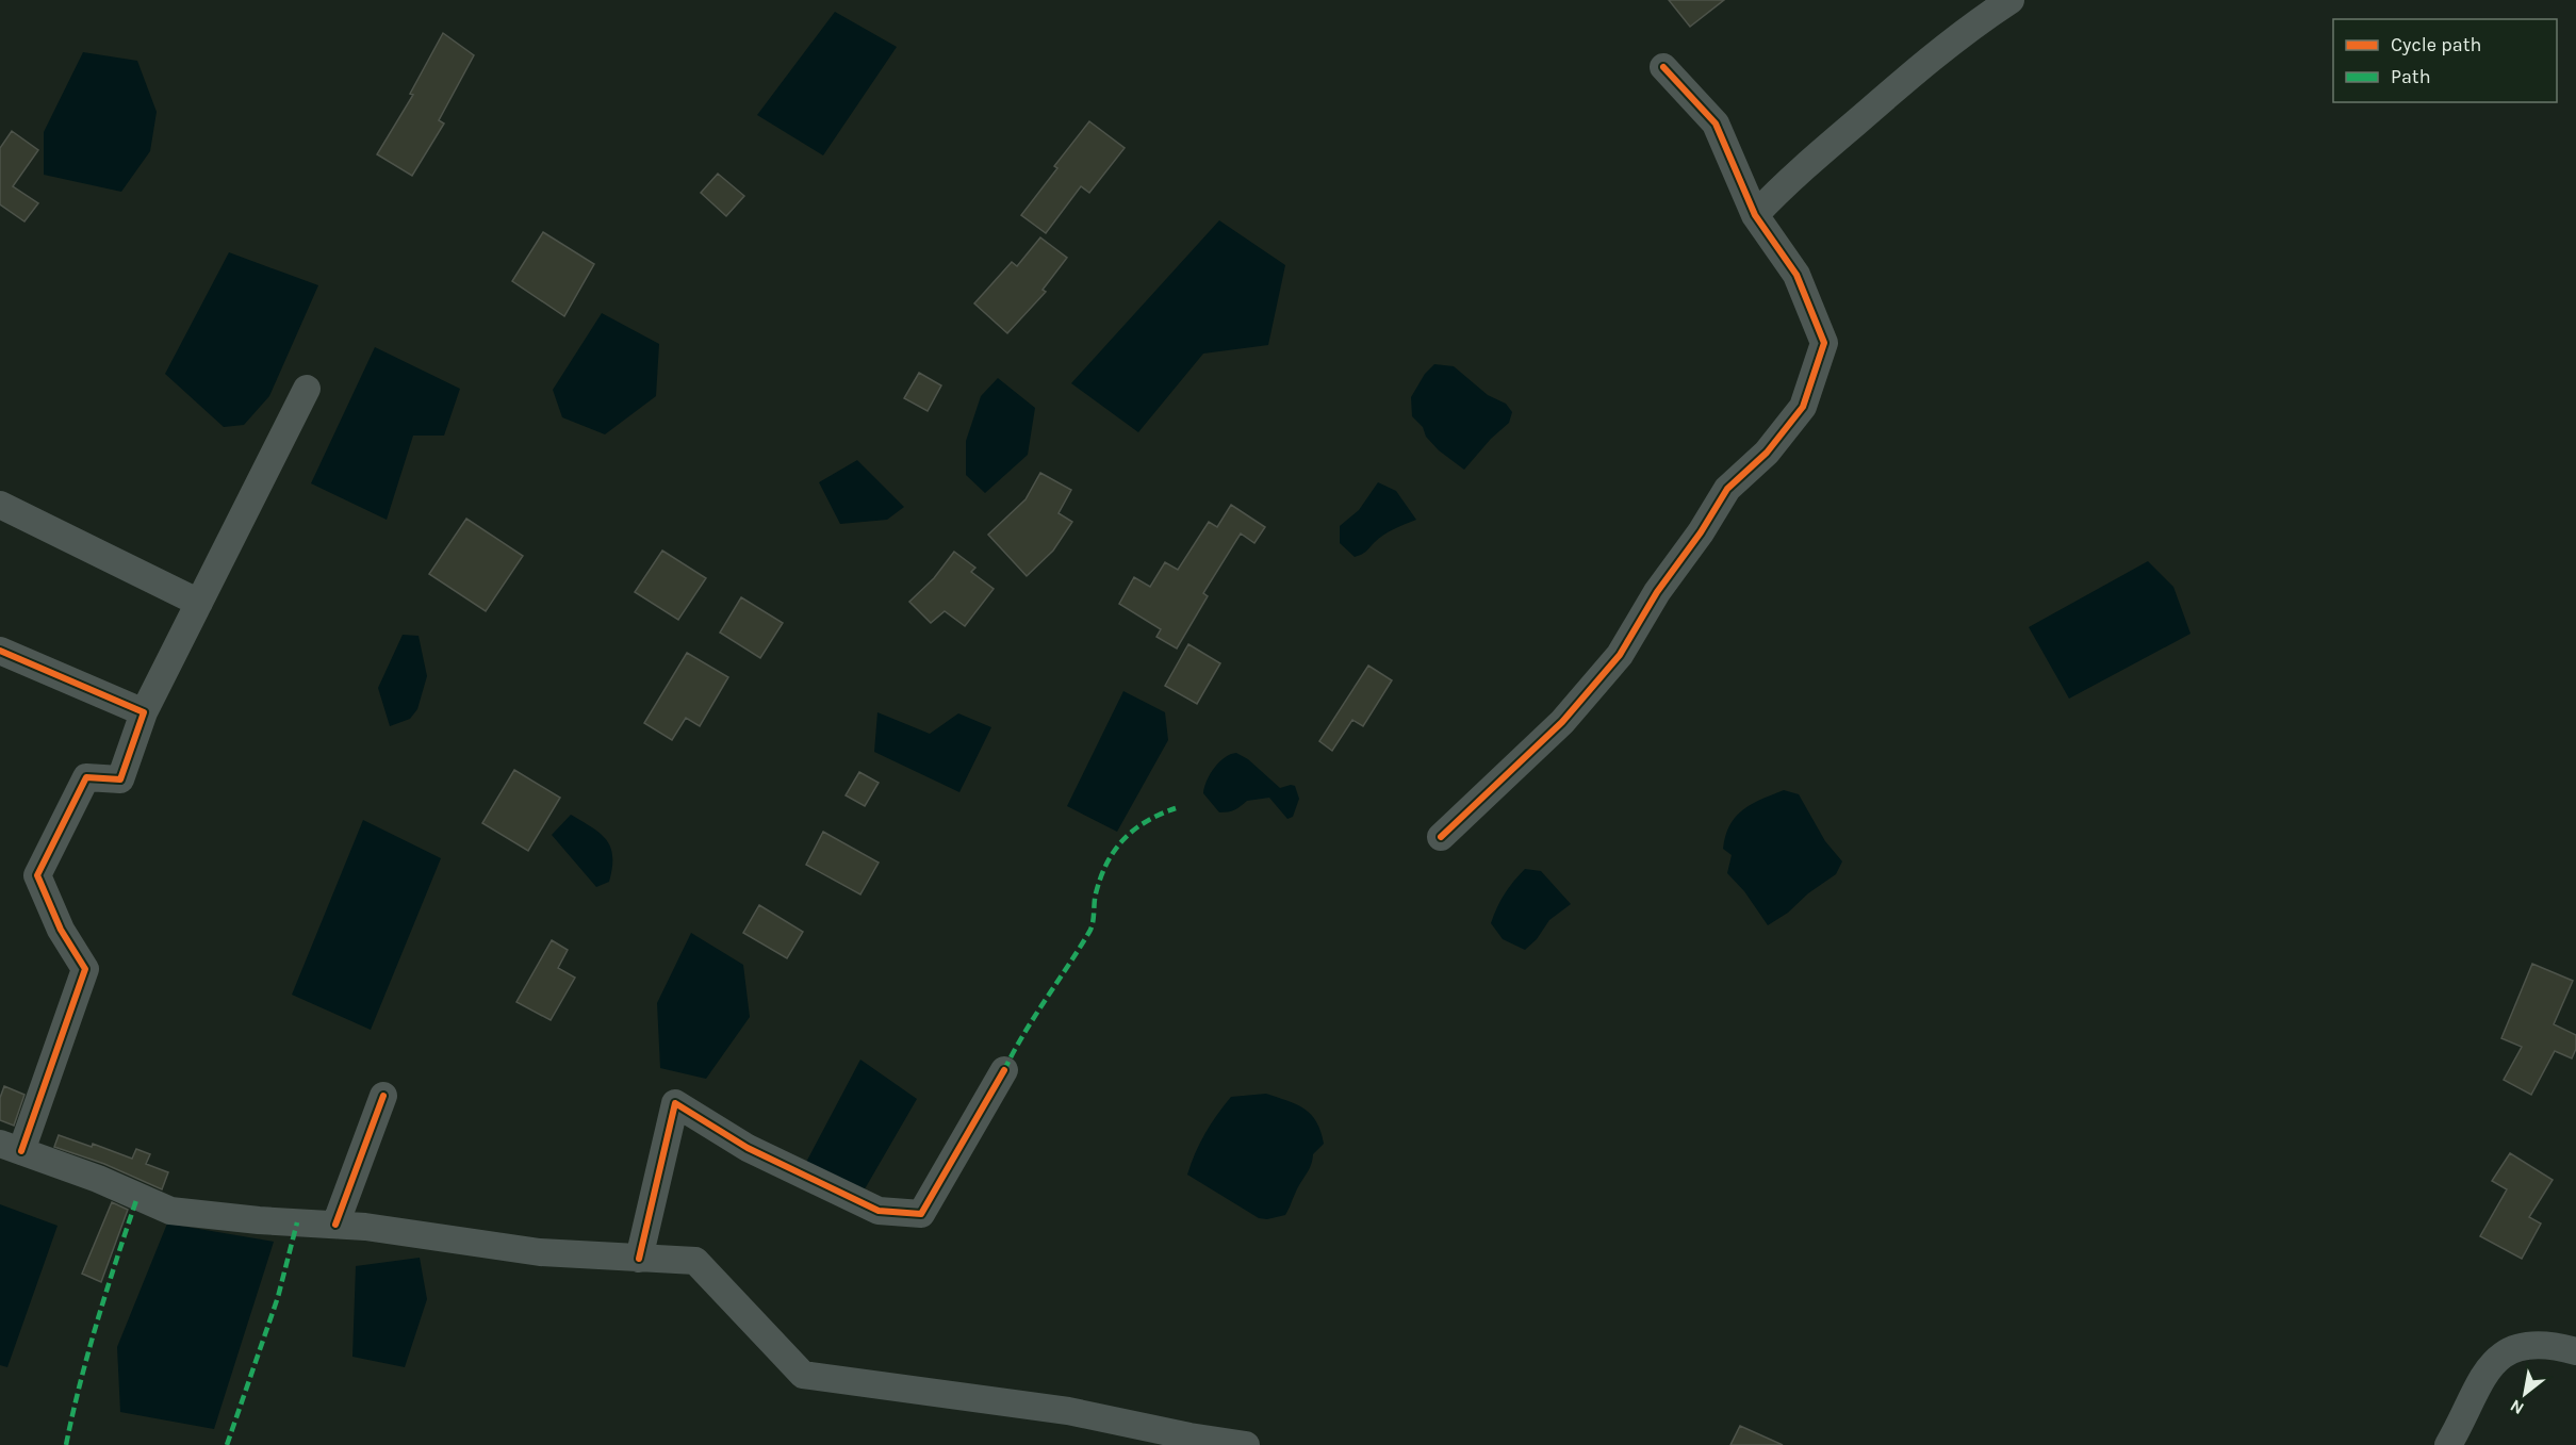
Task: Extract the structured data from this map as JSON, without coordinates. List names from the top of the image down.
{
  "legend": ["Cycle path", "Path"],
  "north": "bottom left"
}
